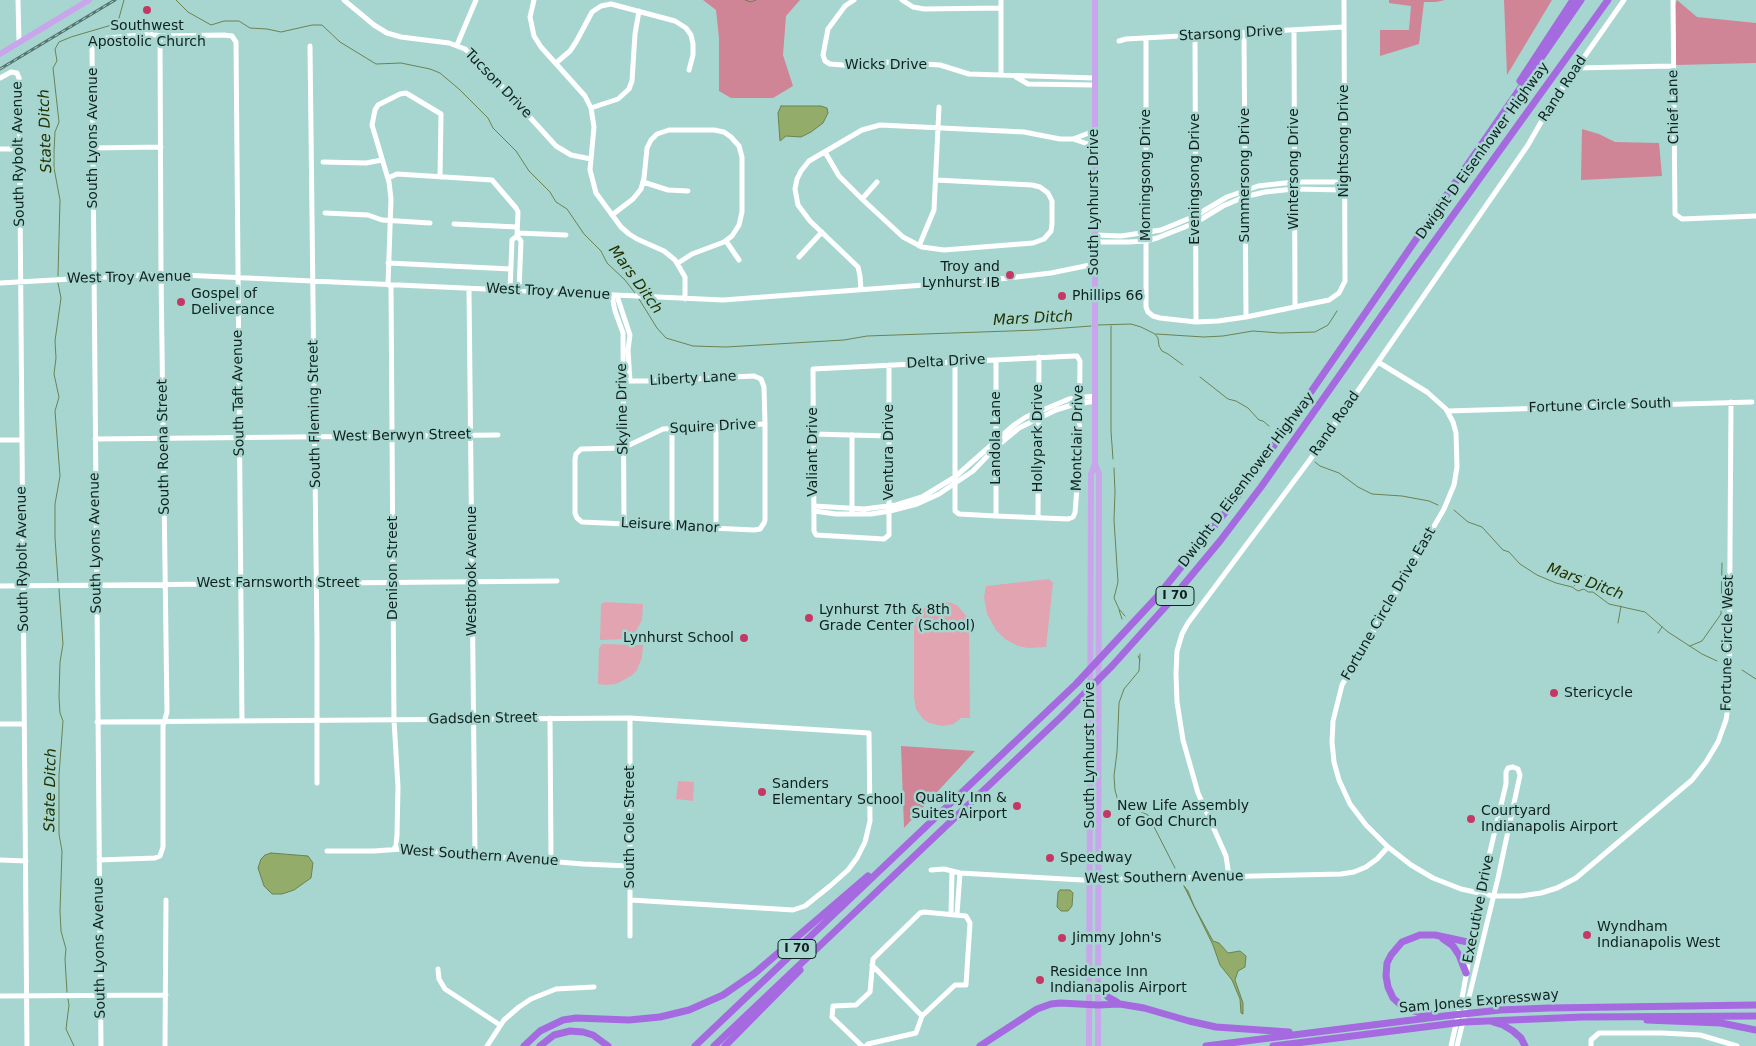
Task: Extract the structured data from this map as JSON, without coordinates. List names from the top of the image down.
{
  "streets": {
    "highway": ["Dwight D Eisenhower Highway", "I 70", "Sam Jones Expressway"],
    "main road": ["South Lynhurst Drive"],
    "street": [
      "Starsong Drive",
      "Wicks Drive",
      "Tucson Drive",
      "Rand Road",
      "Chief Lane",
      "South Lyons Avenue",
      "Nightsong Drive",
      "South Rybolt Avenue",
      "Wintersong Drive",
      "Morningsong Drive",
      "Summersong Drive",
      "Eveningsong Drive",
      "West Troy Avenue",
      "Delta Drive",
      "Liberty Lane",
      "South Taft Avenue",
      "Fortune Circle South",
      "Skyline Drive",
      "South Fleming Street",
      "Squire Drive",
      "West Berwyn Street",
      "Landola Lane",
      "Hollypark Drive",
      "Montclair Drive",
      "South Roena Street",
      "Valiant Drive",
      "Ventura Drive",
      "Leisure Manor",
      "Denison Street",
      "Westbrook Avenue",
      "West Farnsworth Street",
      "Fortune Circle Drive East",
      "Fortune Circle West",
      "Gadsden Street",
      "South Cole Street",
      "West Southern Avenue",
      "Executive Drive"
    ]
  },
  "crossings": [
    ["Starsong Drive", "Nightsong Drive"],
    ["Starsong Drive", "Wintersong Drive"],
    ["Starsong Drive", "Morningsong Drive"],
    ["Starsong Drive", "Summersong Drive"],
    ["Starsong Drive", "Eveningsong Drive"],
    ["Wicks Drive", "South Lynhurst Drive"],
    ["Rand Road", "Fortune Circle Drive East"],
    ["Rand Road", "West Southern Avenue"],
    ["South Lyons Avenue", "West Troy Avenue"],
    ["South Lyons Avenue", "South Taft Avenue"],
    ["South Lyons Avenue", "West Berwyn Street"],
    ["South Lyons Avenue", "South Roena Street"],
    ["South Lyons Avenue", "West Farnsworth Street"],
    ["South Lyons Avenue", "Gadsden Street"],
    ["Nightsong Drive", "Wintersong Drive"],
    ["South Rybolt Avenue", "West Troy Avenue"],
    ["South Rybolt Avenue", "West Farnsworth Street"],
    ["Morningsong Drive", "Eveningsong Drive"],
    ["South Lynhurst Drive", "West Troy Avenue"],
    ["South Lynhurst Drive", "West Southern Avenue"],
    ["West Troy Avenue", "South Taft Avenue"],
    ["West Troy Avenue", "Skyline Drive"],
    ["West Troy Avenue", "South Fleming Street"],
    ["West Troy Avenue", "South Roena Street"],
    ["West Troy Avenue", "Denison Street"],
    ["West Troy Avenue", "Westbrook Avenue"],
    ["Delta Drive", "Landola Lane"],
    ["Delta Drive", "Hollypark Drive"],
    ["Delta Drive", "Montclair Drive"],
    ["Delta Drive", "Valiant Drive"],
    ["Delta Drive", "Ventura Drive"],
    ["Liberty Lane", "Skyline Drive"],
    ["Liberty Lane", "Squire Drive"],
    ["Liberty Lane", "Leisure Manor"],
    ["South Taft Avenue", "West Berwyn Street"],
    ["South Taft Avenue", "South Roena Street"],
    ["South Taft Avenue", "West Farnsworth Street"],
    ["South Taft Avenue", "Gadsden Street"],
    ["Fortune Circle South", "Fortune Circle Drive East"],
    ["Fortune Circle South", "Fortune Circle West"],
    ["Skyline Drive", "Squire Drive"],
    ["Skyline Drive", "Leisure Manor"],
    ["South Fleming Street", "West Berwyn Street"],
    ["South Fleming Street", "West Farnsworth Street"],
    ["South Fleming Street", "Gadsden Street"],
    ["Squire Drive", "Leisure Manor"],
    ["West Berwyn Street", "South Roena Street"],
    ["West Berwyn Street", "Denison Street"],
    ["West Berwyn Street", "Westbrook Avenue"],
    ["Hollypark Drive", "Montclair Drive"],
    ["South Roena Street", "West Farnsworth Street"],
    ["South Roena Street", "Gadsden Street"],
    ["Valiant Drive", "Ventura Drive"],
    ["Denison Street", "West Farnsworth Street"],
    ["Denison Street", "Gadsden Street"],
    ["Denison Street", "West Southern Avenue"],
    ["Westbrook Avenue", "West Farnsworth Street"],
    ["Westbrook Avenue", "Gadsden Street"],
    ["Westbrook Avenue", "West Southern Avenue"],
    ["Fortune Circle Drive East", "Fortune Circle West"],
    ["Fortune Circle Drive East", "West Southern Avenue"],
    ["Fortune Circle Drive East", "Executive Drive"],
    ["Fortune Circle West", "Executive Drive"],
    ["Gadsden Street", "South Cole Street"],
    ["South Cole Street", "West Southern Avenue"]
  ],
  "water": ["State Ditch", "Mars Ditch"],
  "places": [
    "Southwest Apostolic Church",
    "Troy and Lynhurst IB",
    "Phillips 66",
    "Gospel of Deliverance",
    "Lynhurst 7th & 8th Grade Center (School)",
    "Lynhurst School",
    "Stericycle",
    "Sanders Elementary School",
    "Quality Inn & Suites Airport",
    "New Life Assembly of God Church",
    "Courtyard Indianapolis Airport",
    "Speedway",
    "Wyndham Indianapolis West",
    "Jimmy John's",
    "Residence Inn Indianapolis Airport"
  ]
}
